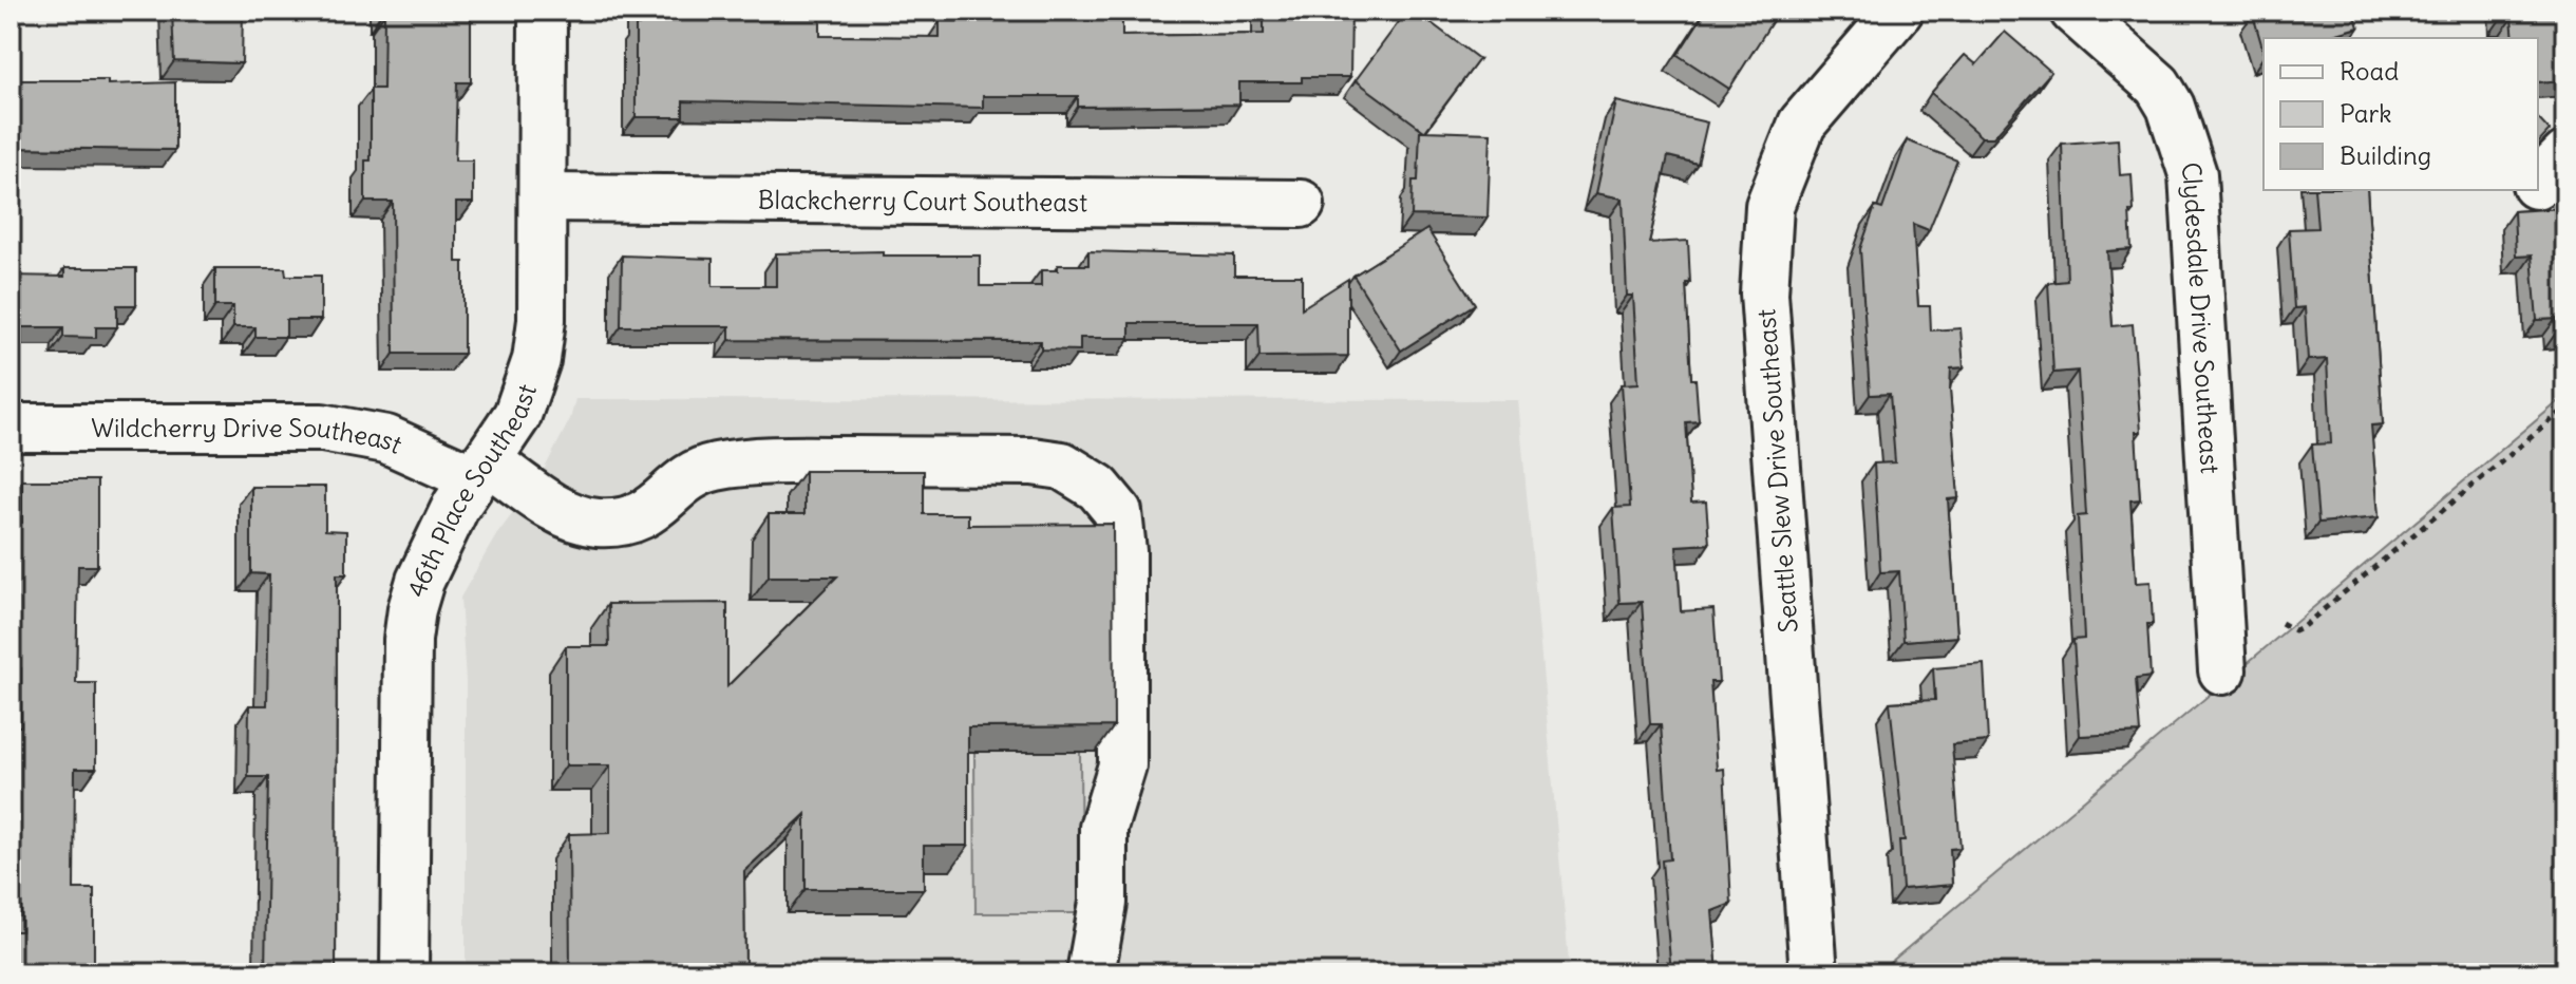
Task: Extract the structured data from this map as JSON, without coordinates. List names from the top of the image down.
{
  "streets": {
    "street": [
      "Blackcherry Court Southeast",
      "Clydesdale Drive Southeast",
      "Wildcherry Drive Southeast",
      "Seattle Slew Drive Southeast",
      "46th Place Southeast"
    ]
  },
  "crossings": [
    ["Blackcherry Court Southeast", "46th Place Southeast"],
    ["Wildcherry Drive Southeast", "46th Place Southeast"]
  ],
  "legend": ["Road", "Park", "Building"]
}
